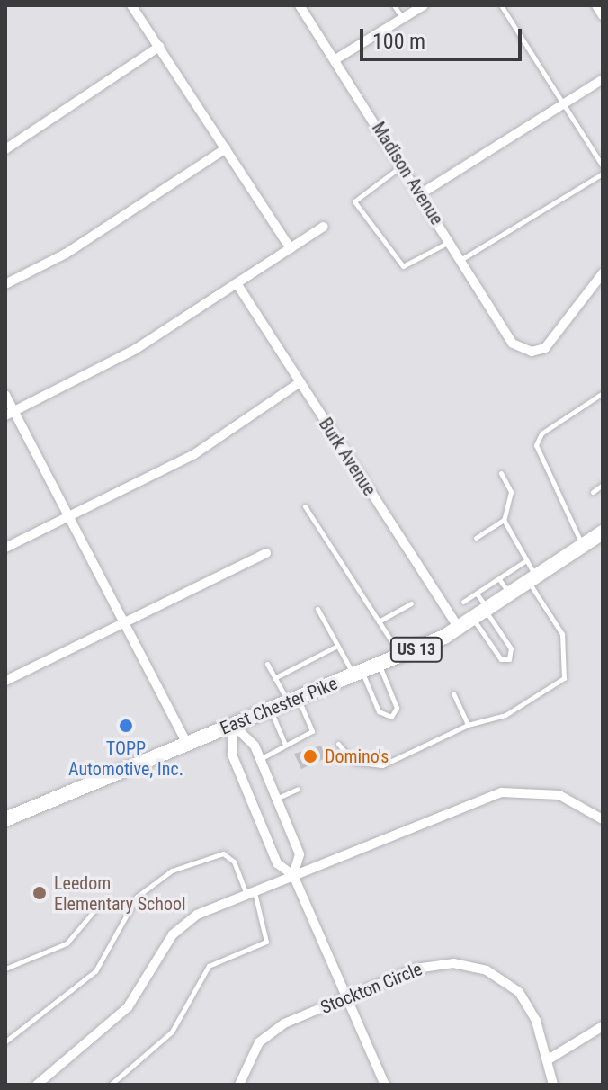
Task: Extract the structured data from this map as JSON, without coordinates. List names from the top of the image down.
{
  "streets": {
    "main road": ["US 13", "East Chester Pike"],
    "street": ["Madison Avenue", "Burk Avenue", "Stockton Circle"]
  },
  "crossings": [
    ["Burk Avenue", "East Chester Pike"],
    ["US 13", "East Chester Pike"]
  ],
  "places": ["TOPP Automotive, Inc.", "Domino's", "Leedom Elementary School"],
  "scale_bar": "100 m"
}
